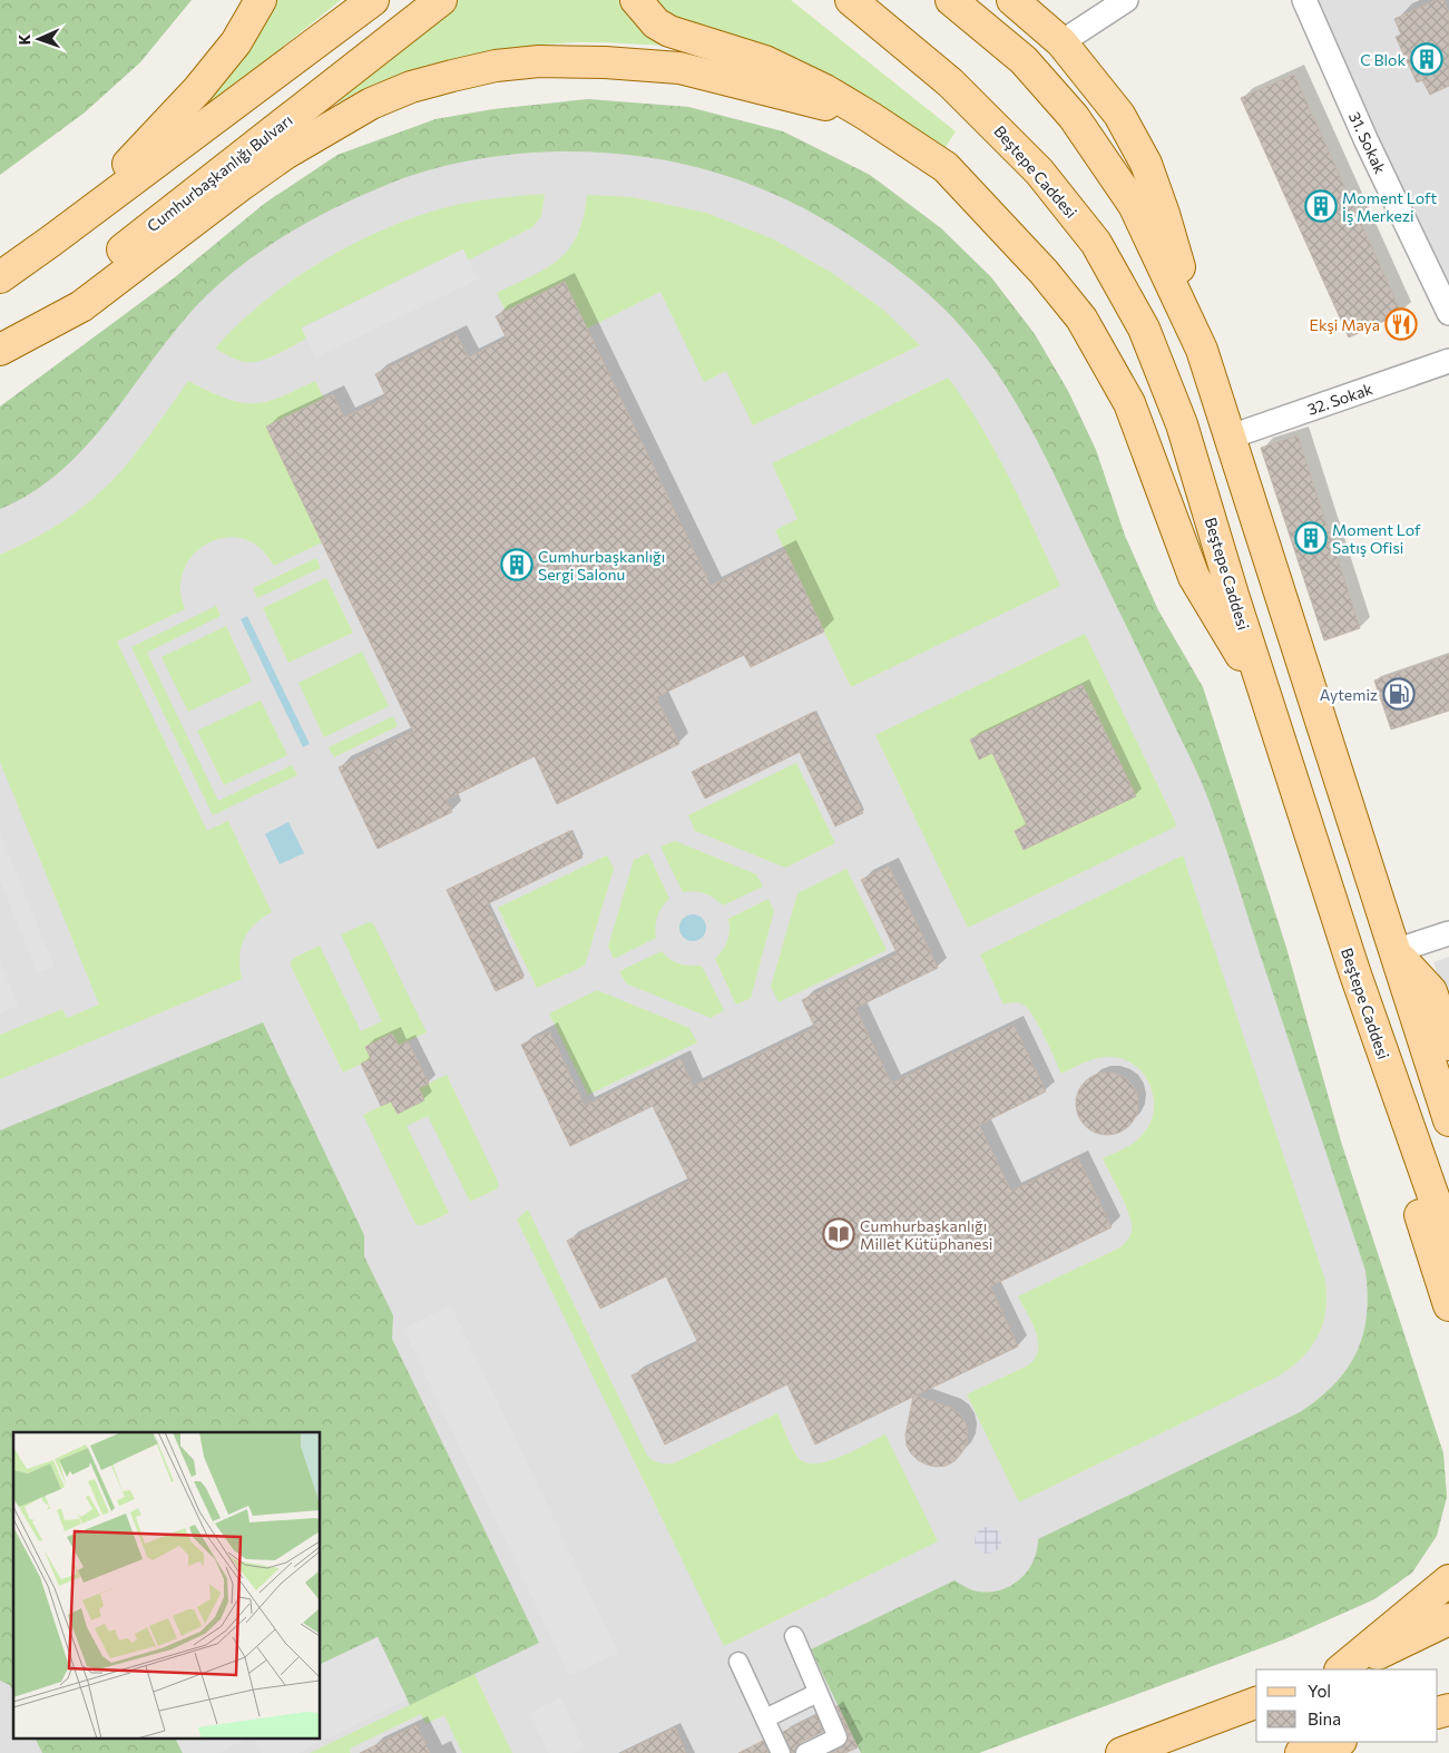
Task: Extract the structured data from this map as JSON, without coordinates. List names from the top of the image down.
{
  "streets": {
    "main road": ["Beştepe Caddesi", "Cumhurbaşkanlığı Bulvarı"],
    "street": ["31. Sokak", "32. Sokak"]
  },
  "places": {
    "building": [
      "C Blok",
      "Moment Loft İş Merkezi",
      "Moment Lof Satış Ofisi",
      "Cumhurbaşkanlığı Sergi Salonu"
    ],
    "restaurant": ["Ekşi Maya"],
    "fuel station": ["Aytemiz"],
    "library": ["Cumhurbaşkanlığı Millet Kütüphanesi"]
  },
  "legend": ["Yol", "Bina"],
  "north": "left"
}
